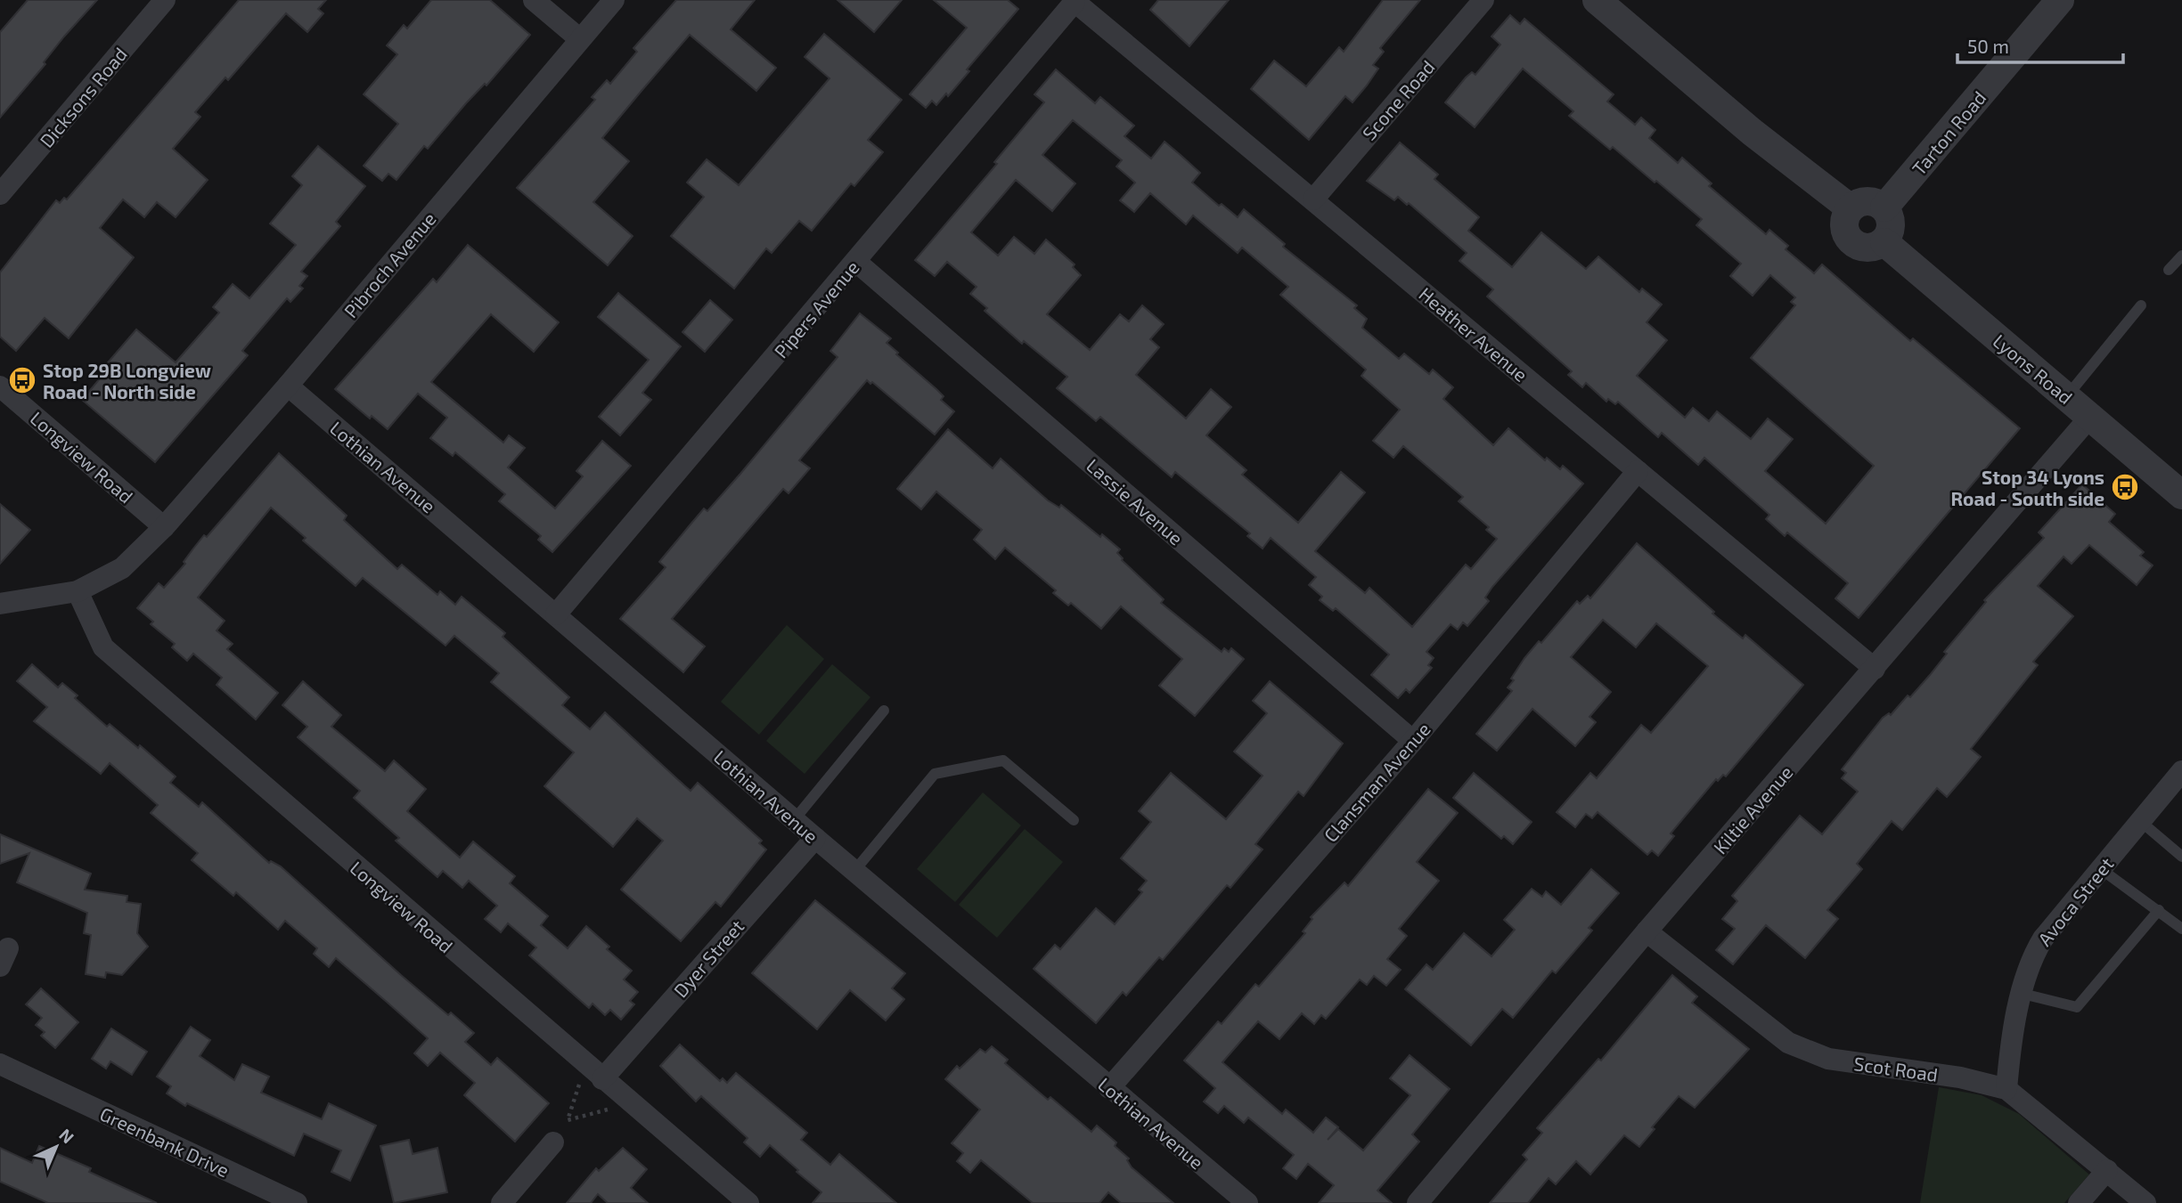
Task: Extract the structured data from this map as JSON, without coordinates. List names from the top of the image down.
{
  "streets": {
    "street": [
      "Dicksons Road",
      "Scone Road",
      "Tarton Road",
      "Pibroch Avenue",
      "Pipers Avenue",
      "Heather Avenue",
      "Lyons Road",
      "Longview Road",
      "Lothian Avenue",
      "Lassie Avenue",
      "Clansman Avenue",
      "Kiltie Avenue",
      "Avoca Street",
      "Dyer Street",
      "Scot Road",
      "Greenbank Drive"
    ]
  },
  "crossings": [
    ["Scone Road", "Heather Avenue"],
    ["Tarton Road", "Lyons Road"],
    ["Pibroch Avenue", "Longview Road"],
    ["Pibroch Avenue", "Lothian Avenue"],
    ["Pipers Avenue", "Heather Avenue"],
    ["Pipers Avenue", "Lothian Avenue"],
    ["Pipers Avenue", "Lassie Avenue"],
    ["Heather Avenue", "Clansman Avenue"],
    ["Heather Avenue", "Kiltie Avenue"],
    ["Lyons Road", "Kiltie Avenue"],
    ["Longview Road", "Dyer Street"],
    ["Lothian Avenue", "Clansman Avenue"],
    ["Lothian Avenue", "Dyer Street"],
    ["Lassie Avenue", "Clansman Avenue"],
    ["Kiltie Avenue", "Scot Road"],
    ["Avoca Street", "Scot Road"]
  ],
  "places": {
    "bus stop": ["Stop 29B Longview Road - North side", "Stop 34 Lyons Road - South side"]
  },
  "scale_bar": "50 m",
  "north": "top right"
}
